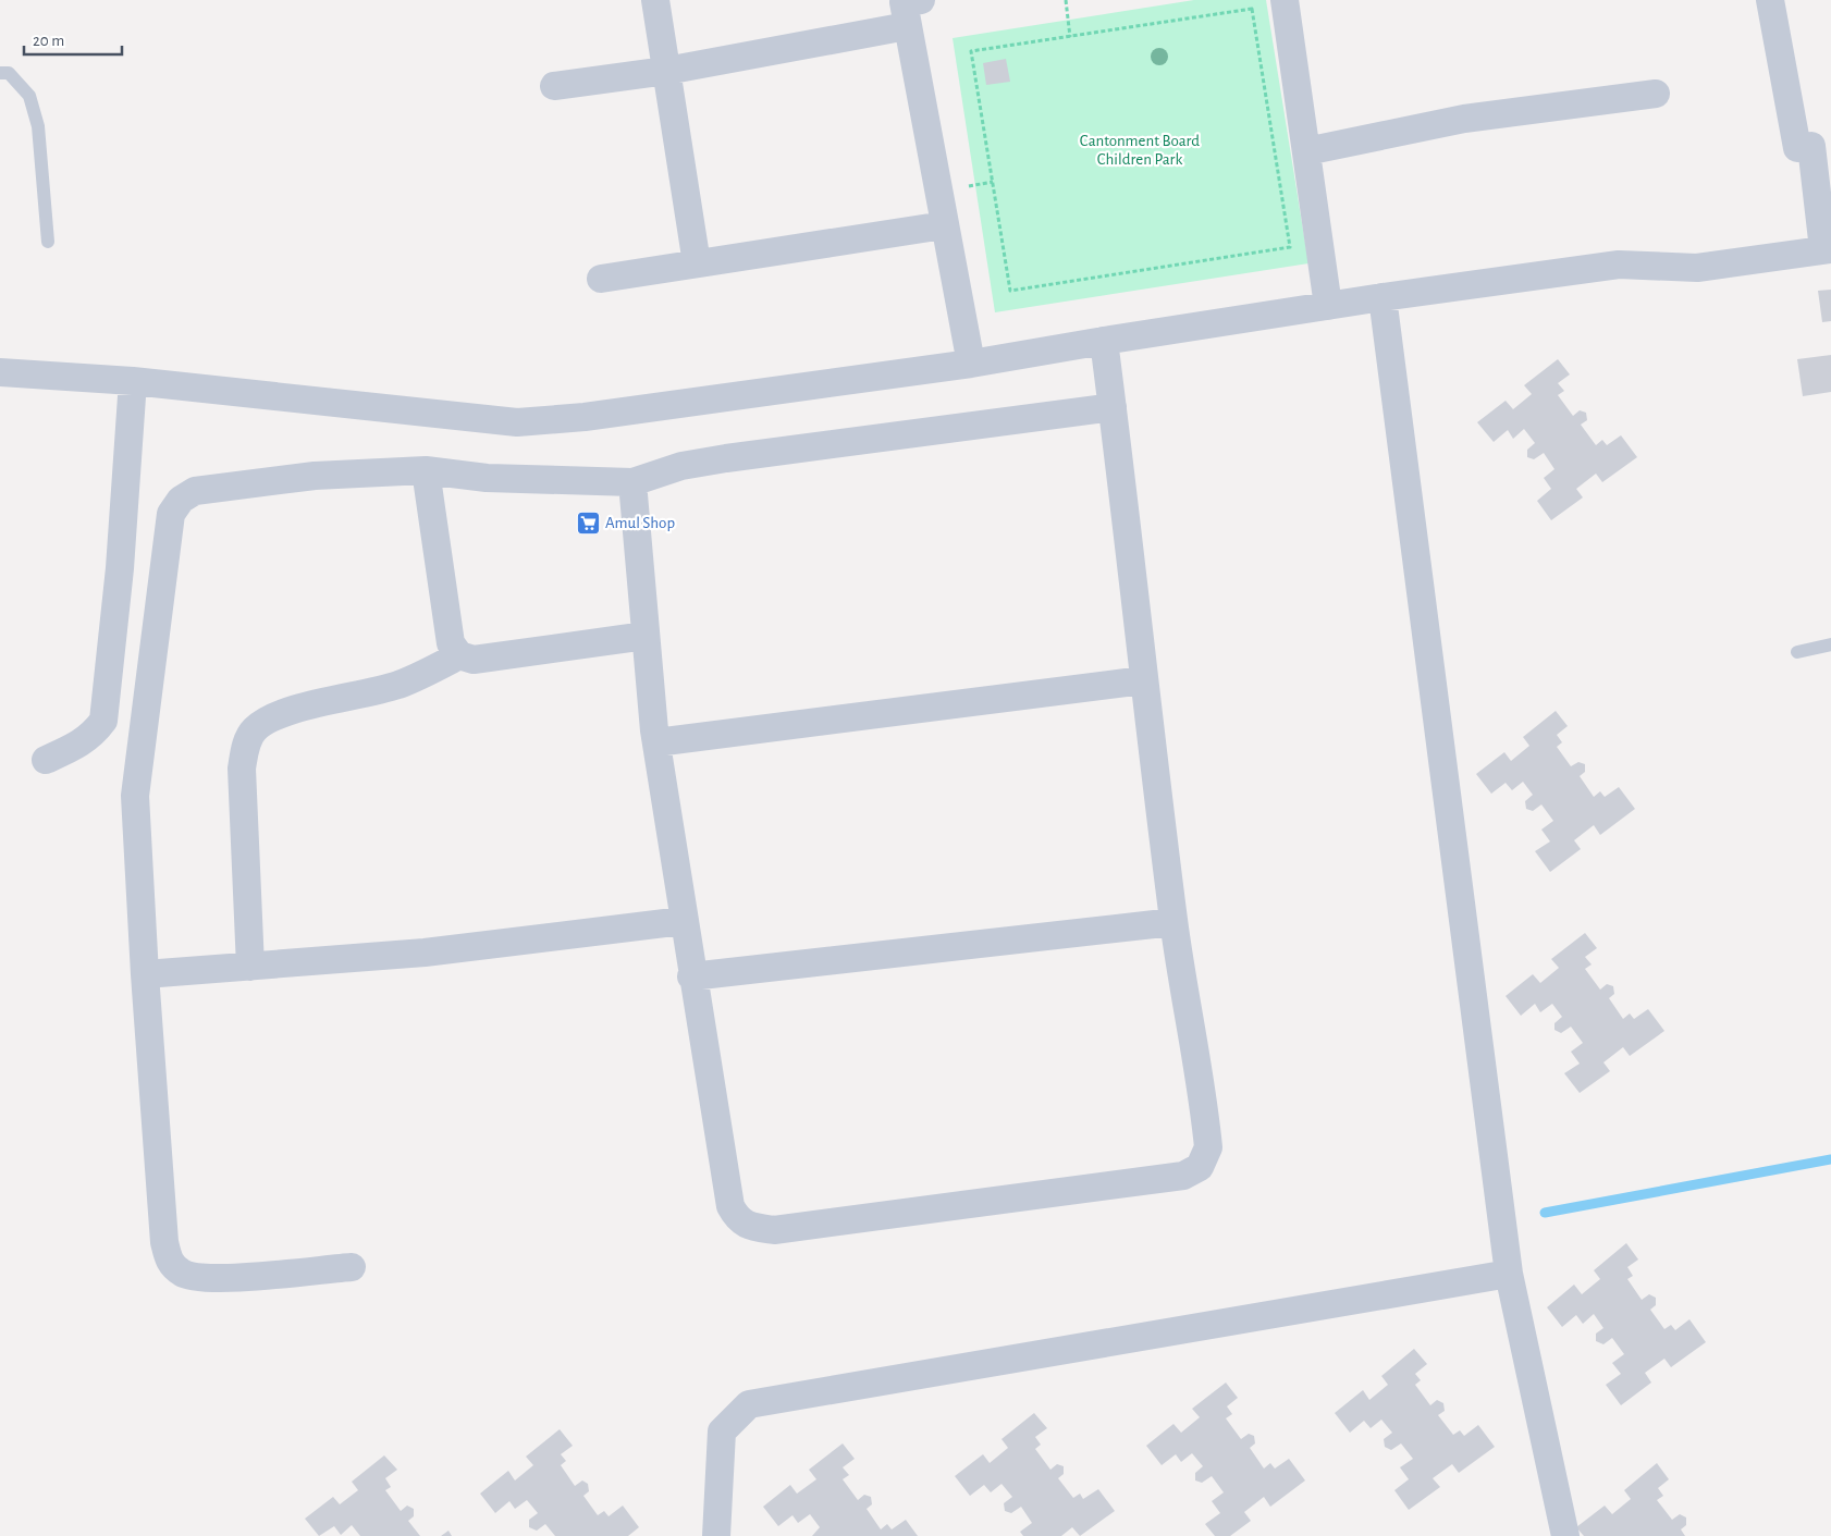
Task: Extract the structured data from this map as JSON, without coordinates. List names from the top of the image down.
{
  "parks": ["Cantonment Board Children Park"],
  "places": {
    "supermarket": ["Amul Shop"]
  },
  "scale_bar": "20 m"
}
